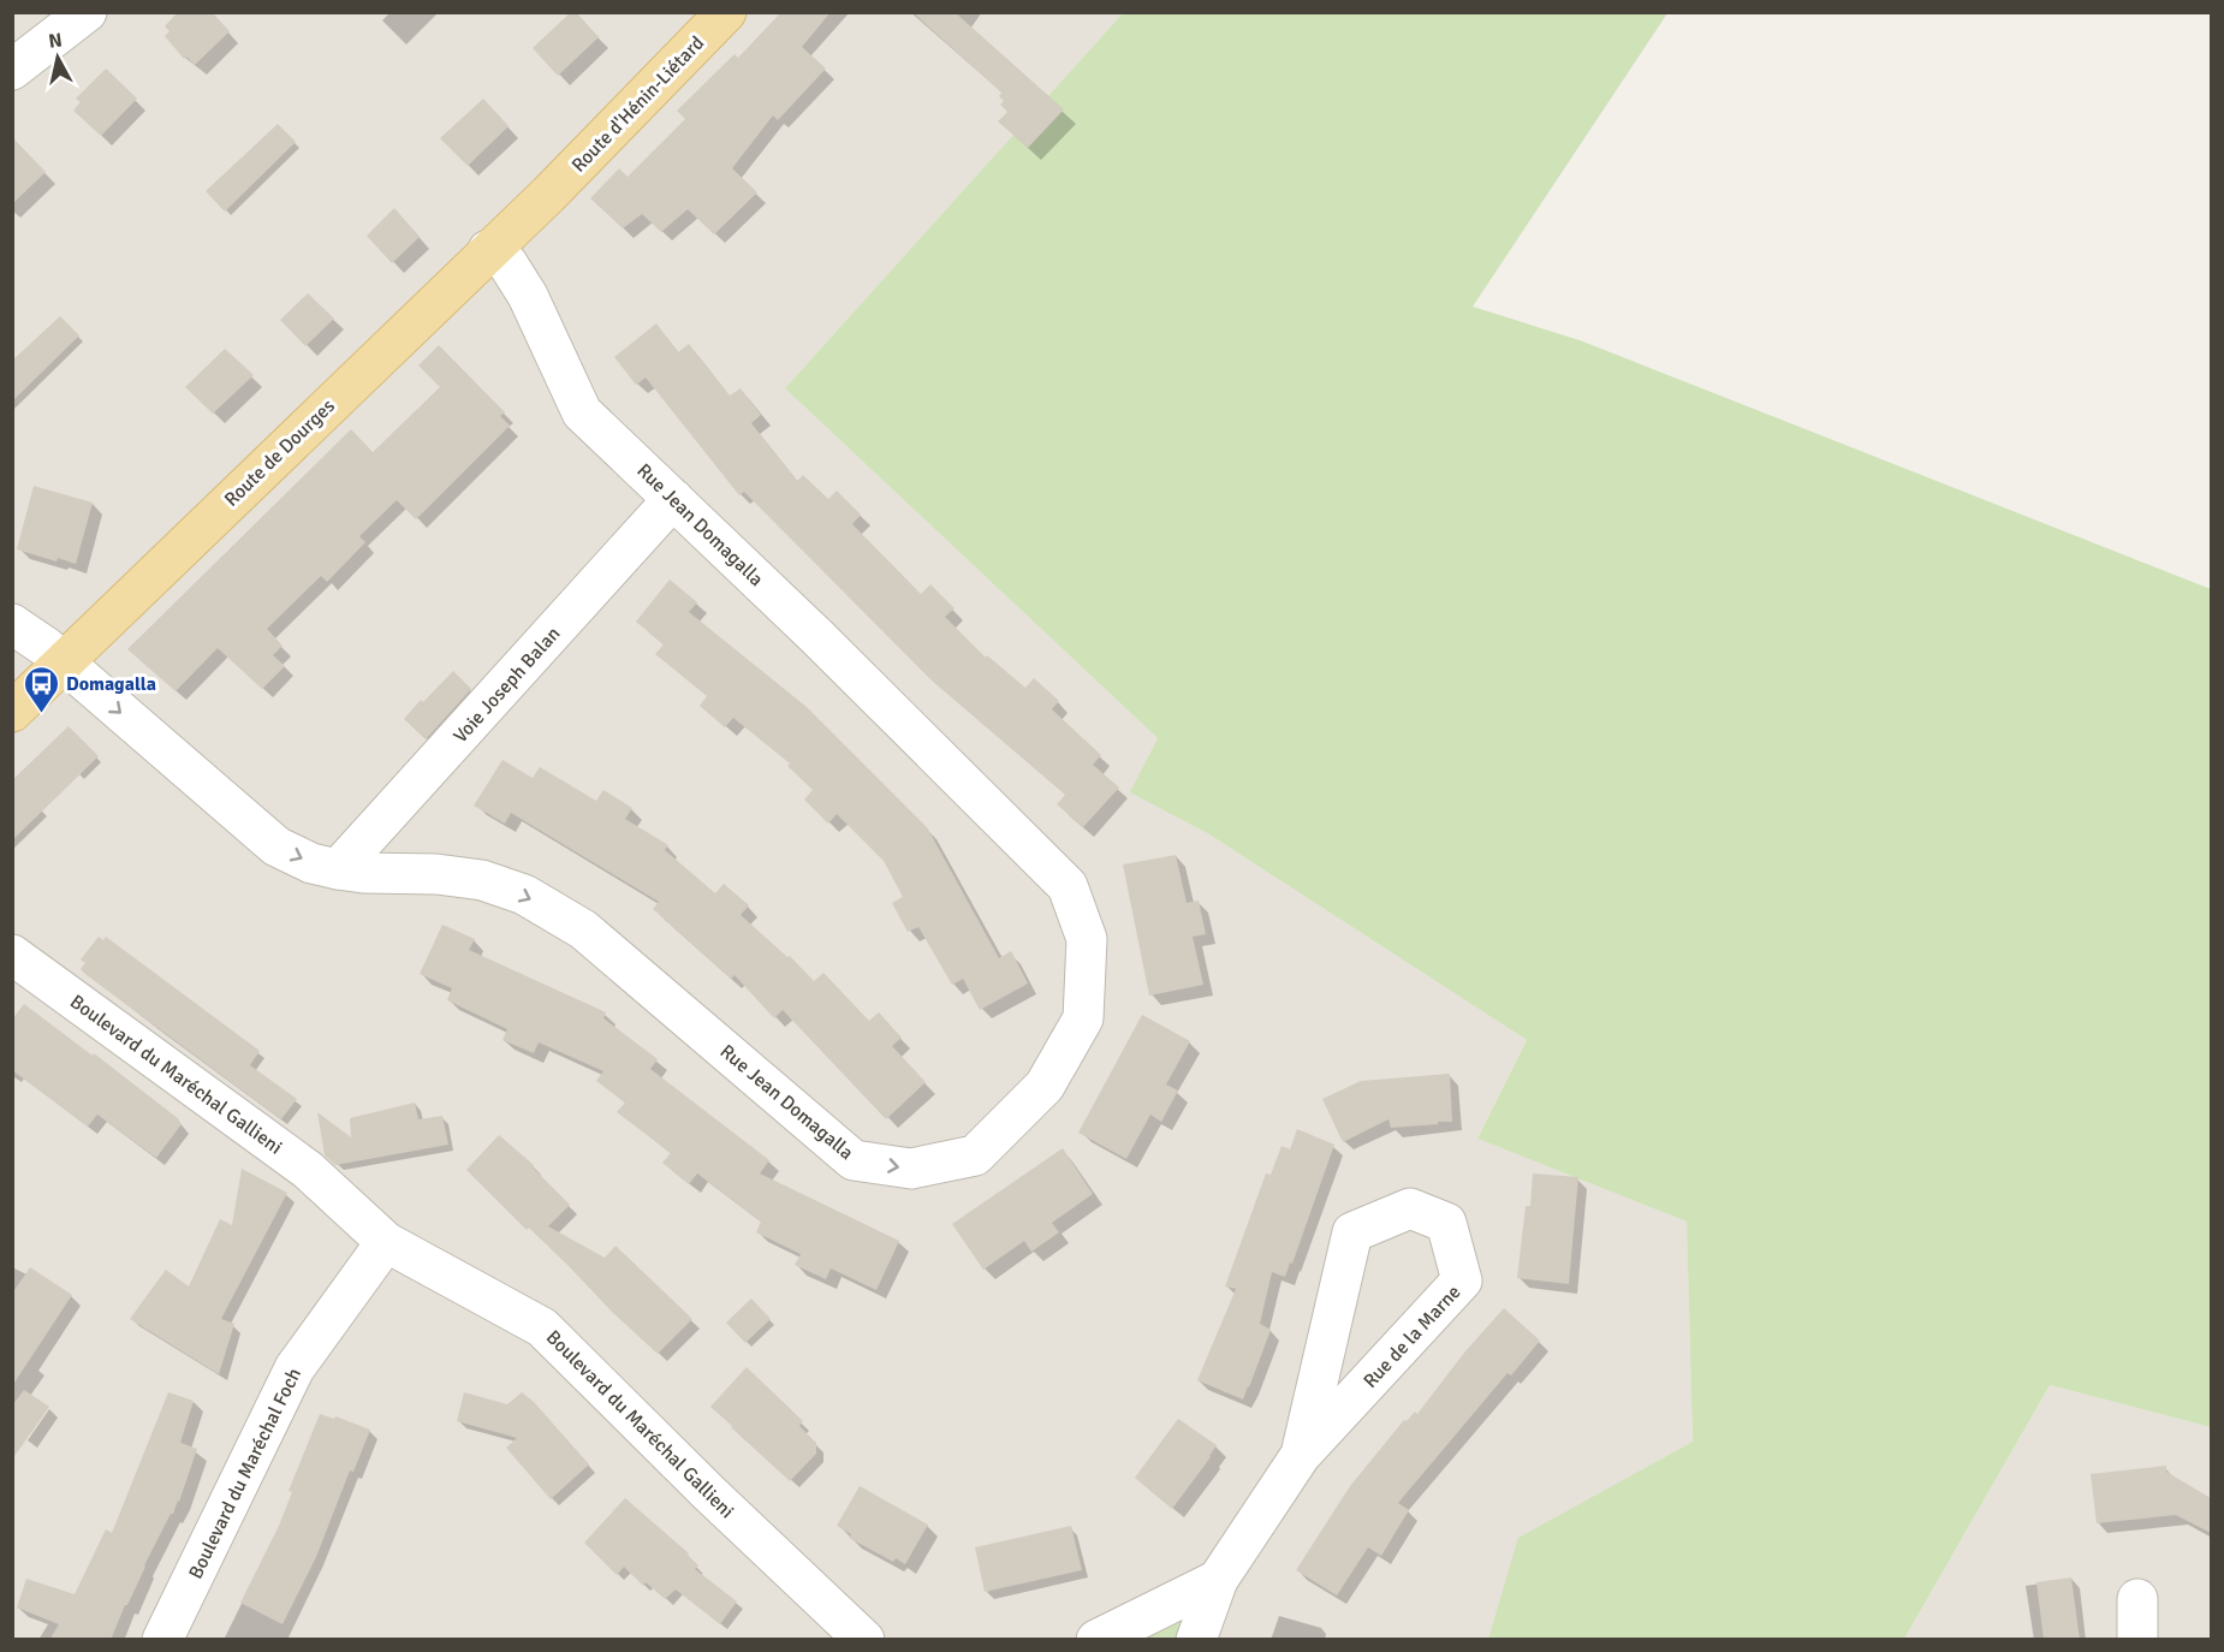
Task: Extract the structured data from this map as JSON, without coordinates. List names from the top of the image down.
{
  "streets": {
    "main road": ["Route d'Hénin-Liétard", "Route de Dourges"],
    "street": [
      "Rue Jean Domagalla",
      "Voie Joseph Balan",
      "Boulevard du Maréchal Gallieni",
      "Rue de la Marne",
      "Boulevard du Maréchal Foch"
    ]
  },
  "crossings": [
    ["Route d'Hénin-Liétard", "Route de Dourges"],
    ["Route de Dourges", "Rue Jean Domagalla"],
    ["Rue Jean Domagalla", "Voie Joseph Balan"],
    ["Boulevard du Maréchal Gallieni", "Boulevard du Maréchal Foch"]
  ],
  "places": {
    "bus stop": ["Domagalla"]
  },
  "north": "top"
}
